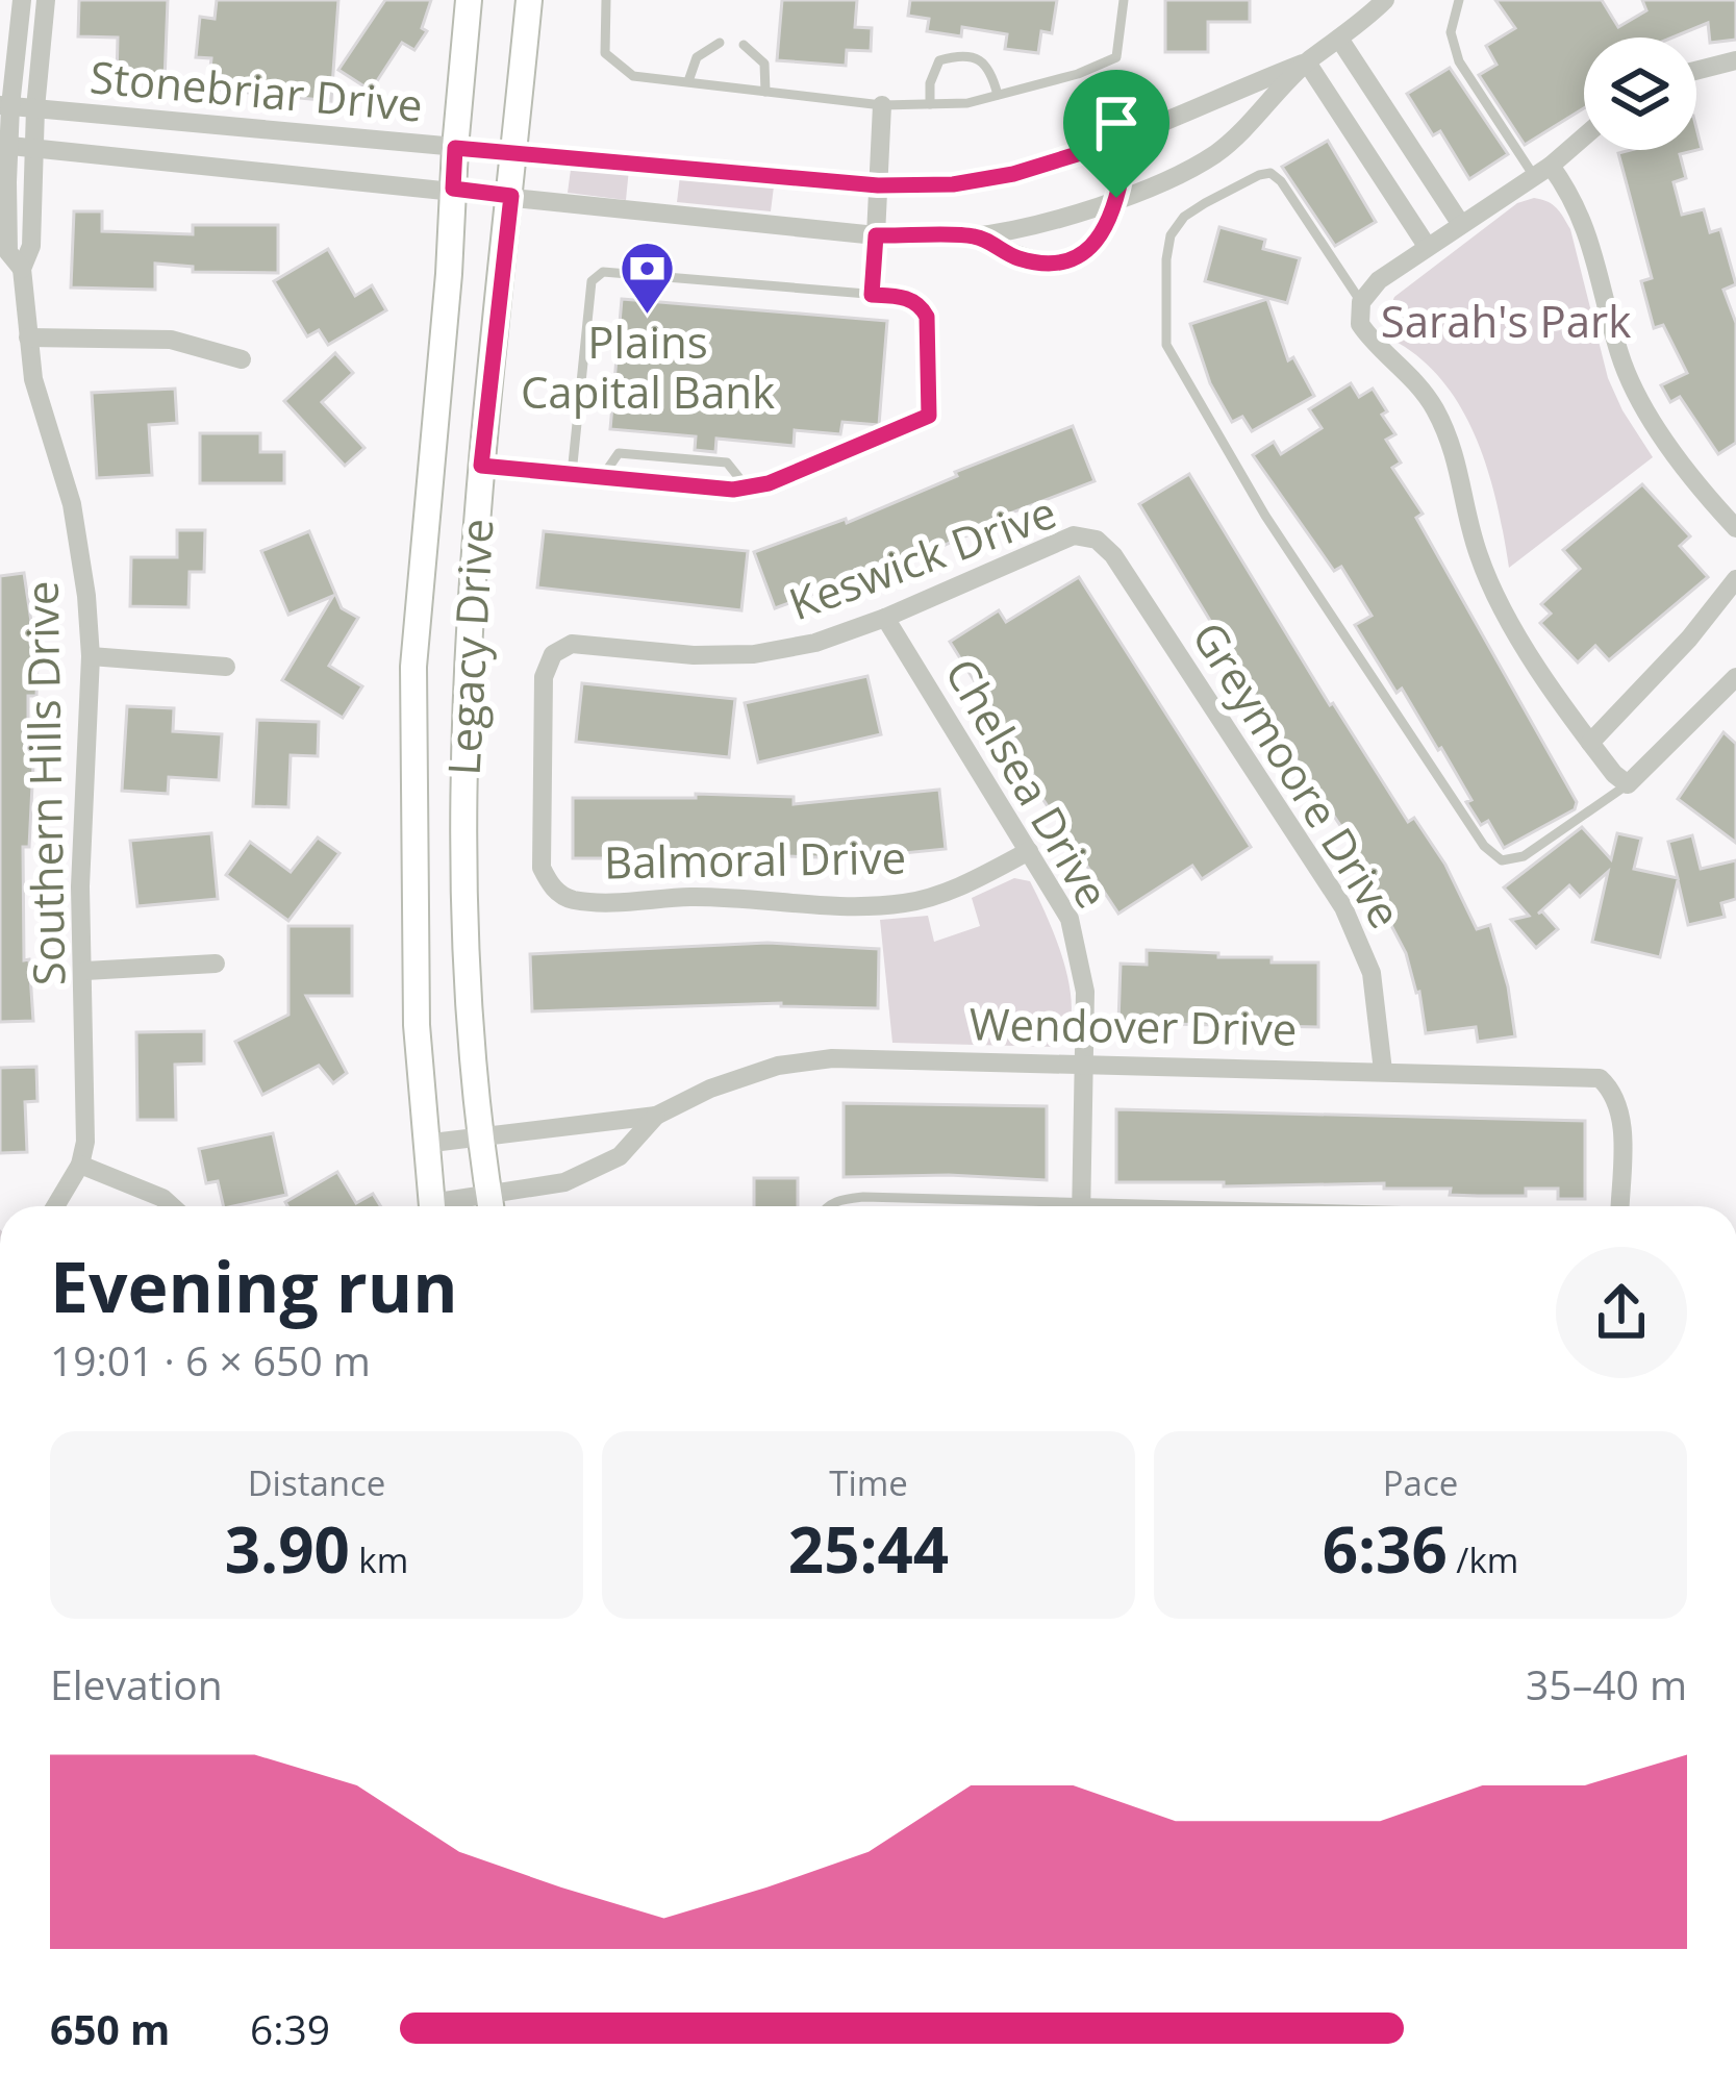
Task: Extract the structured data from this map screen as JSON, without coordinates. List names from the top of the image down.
{
  "streets": {
    "main road": ["Legacy Drive"],
    "street": [
      "Stonebriar Drive",
      "Keswick Drive",
      "Greymoore Drive",
      "Southern Hills Drive",
      "Chelsea Drive",
      "Balmoral Drive",
      "Wendover Drive"
    ]
  },
  "crossings": [
    ["Stonebriar Drive", "Legacy Drive"],
    ["Stonebriar Drive", "Southern Hills Drive"],
    ["Keswick Drive", "Greymoore Drive"],
    ["Keswick Drive", "Chelsea Drive"],
    ["Keswick Drive", "Balmoral Drive"],
    ["Legacy Drive", "Wendover Drive"],
    ["Greymoore Drive", "Wendover Drive"],
    ["Chelsea Drive", "Balmoral Drive"],
    ["Chelsea Drive", "Wendover Drive"]
  ],
  "parks": ["Sarah's Park"],
  "places": {
    "bank": ["Plains Capital Bank"]
  },
  "page": {
    "heading": ["Evening run", "19:01 · 6 × 650 m"],
    "stats": [
      ["Distance", "3.90 km"],
      ["Time", "25:44"],
      ["Pace", "6:36 /km"]
    ],
    "chart": ["Elevation", "35–40 m"],
    "list": [
      {
        "name": "650 m",
        "note": "6:39"
      }
    ]
  }
}
